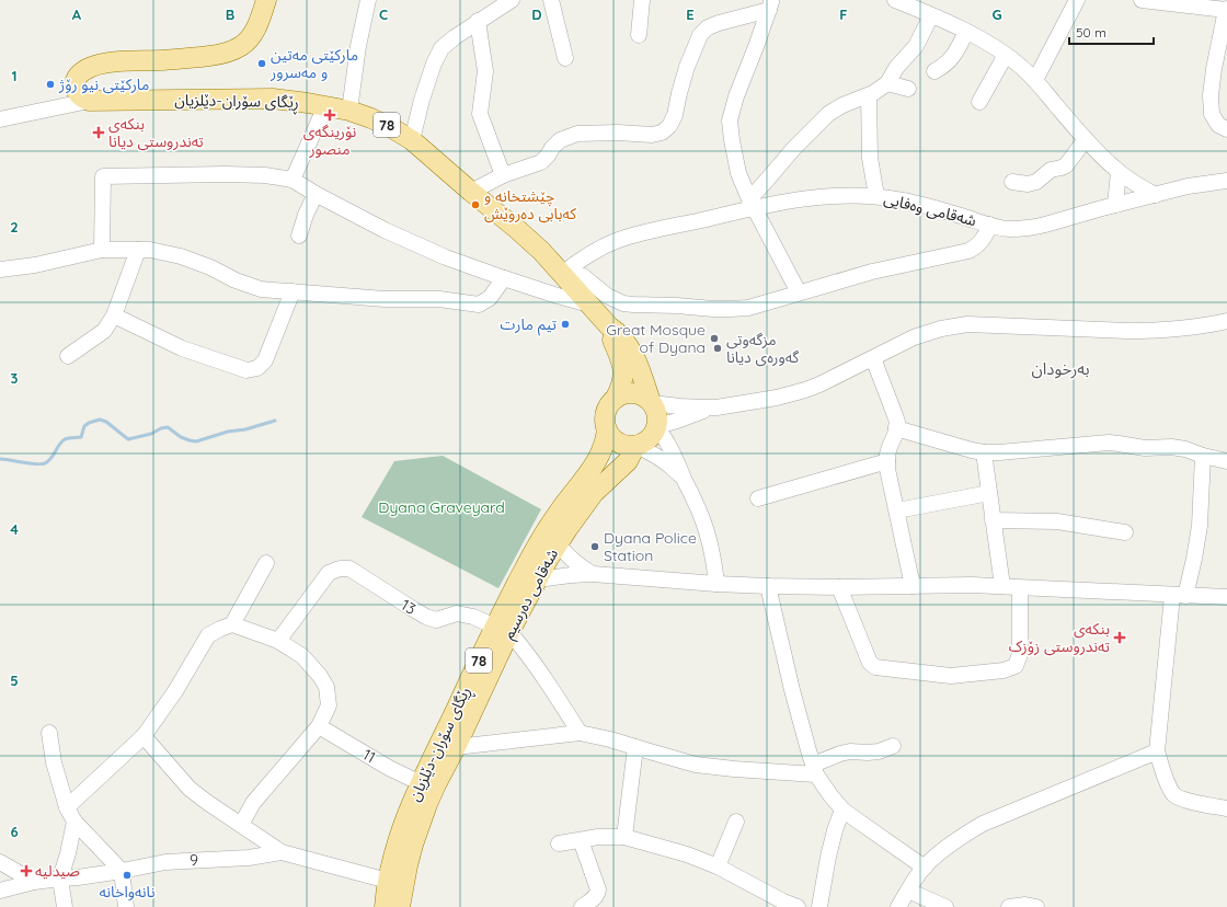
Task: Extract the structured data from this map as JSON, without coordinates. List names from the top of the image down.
{
  "streets": {
    "main road": ["ڕێگای سۆران-دێلزیان", "78", "شەقامی دەرسیم"],
    "street": [
      "شەقامی وەفایی",
      "13",
      "11",
      "9"
    ]
  },
  "crossings": [
    ["ڕێگای سۆران-دێلزیان", "شەقامی وەفایی"],
    ["ڕێگای سۆران-دێلزیان", "شەقامی دەرسیم"],
    ["ڕێگای سۆران-دێلزیان", "13"],
    ["ڕێگای سۆران-دێلزیان", "11"],
    ["ڕێگای سۆران-دێلزیان", "9"],
    ["شەقامی دەرسیم", "13"]
  ],
  "districts": ["بەرخودان"],
  "parks": ["Dyana Graveyard"],
  "places": {
    "other": [
      "مارکێتی مەتین و مەسرور",
      "مارکێتی نیو رۆژ",
      "چێشتخانە و کەبابی دەروێش",
      "تیم مارت",
      "Great Mosque of Dyana",
      "مزگەوتی گەورەی دیانا",
      "Dyana Police Station",
      "نانەواخانە"
    ],
    "health": [
      "نۆرینگه‌ی منصور",
      "بنکەی تەندروستی دیانا",
      "بنکەی تەندروستی زۆزک",
      "صیدلیە"
    ]
  },
  "scale_bar": "50 m",
  "grid": {
    "columns": [
      "A",
      "B",
      "C",
      "D",
      "E",
      "F",
      "G"
    ],
    "rows": [
      "1",
      "2",
      "3",
      "4",
      "5",
      "6"
    ]
  }
}
